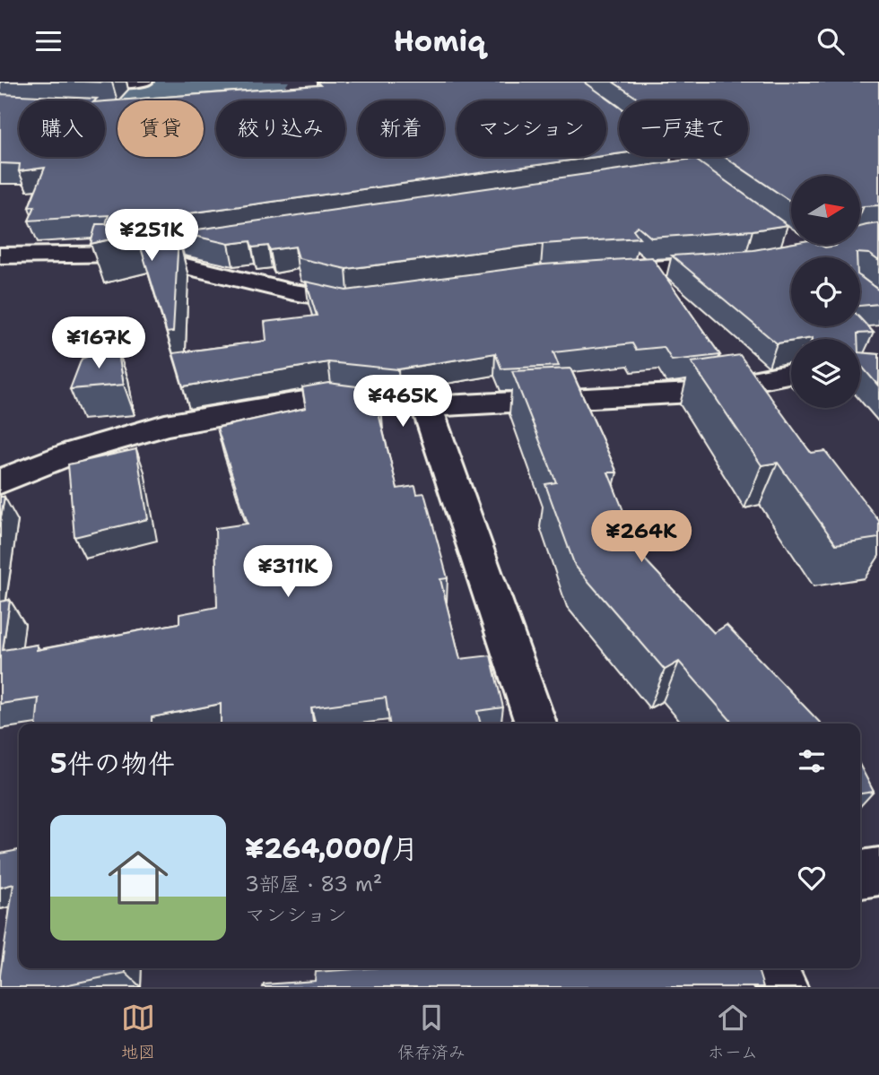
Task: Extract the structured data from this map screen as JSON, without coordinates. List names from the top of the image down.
{
  "north": "right",
  "page": {
    "header": "Homiq",
    "chip": [
      "購入",
      "賃貸",
      "絞り込み",
      "新着",
      "マンション",
      "一戸建て"
    ],
    "price": [
      "¥251K",
      "¥167K",
      "¥465K",
      "¥264K",
      "¥311K"
    ],
    "heading": "5件の物件",
    "list": [
      {
        "name": "¥264,000/月",
        "note": "3部屋 · 83 m² · マンション"
      }
    ],
    "tabs": ["地図", "保存済み", "ホーム"]
  }
}
